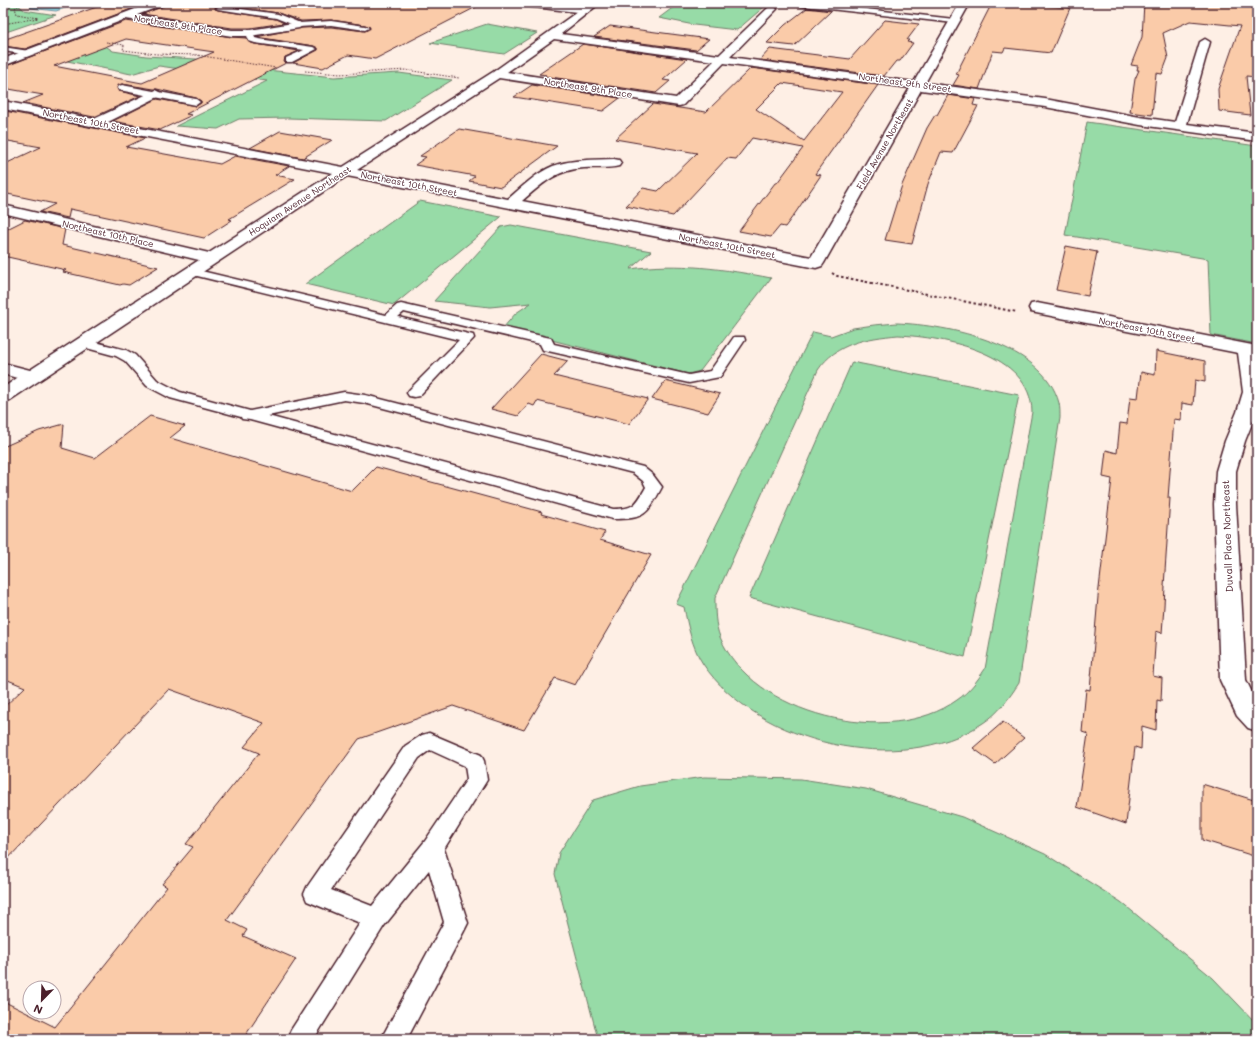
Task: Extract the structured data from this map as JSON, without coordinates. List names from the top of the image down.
{
  "streets": {
    "street": [
      "Northeast 9th Place",
      "Northeast 9th Street",
      "Northeast 10th Street",
      "Field Avenue Northeast",
      "Hoquiam Avenue Northeast",
      "Northeast 10th Place",
      "Duvall Place Northeast"
    ]
  },
  "crossings": [
    ["Northeast 9th Place", "Northeast 9th Street"],
    ["Northeast 9th Place", "Hoquiam Avenue Northeast"],
    ["Northeast 9th Street", "Field Avenue Northeast"],
    ["Northeast 9th Street", "Hoquiam Avenue Northeast"],
    ["Northeast 10th Street", "Field Avenue Northeast"],
    ["Northeast 10th Street", "Hoquiam Avenue Northeast"],
    ["Northeast 10th Street", "Duvall Place Northeast"],
    ["Hoquiam Avenue Northeast", "Northeast 10th Place"]
  ],
  "north": "bottom left"
}
